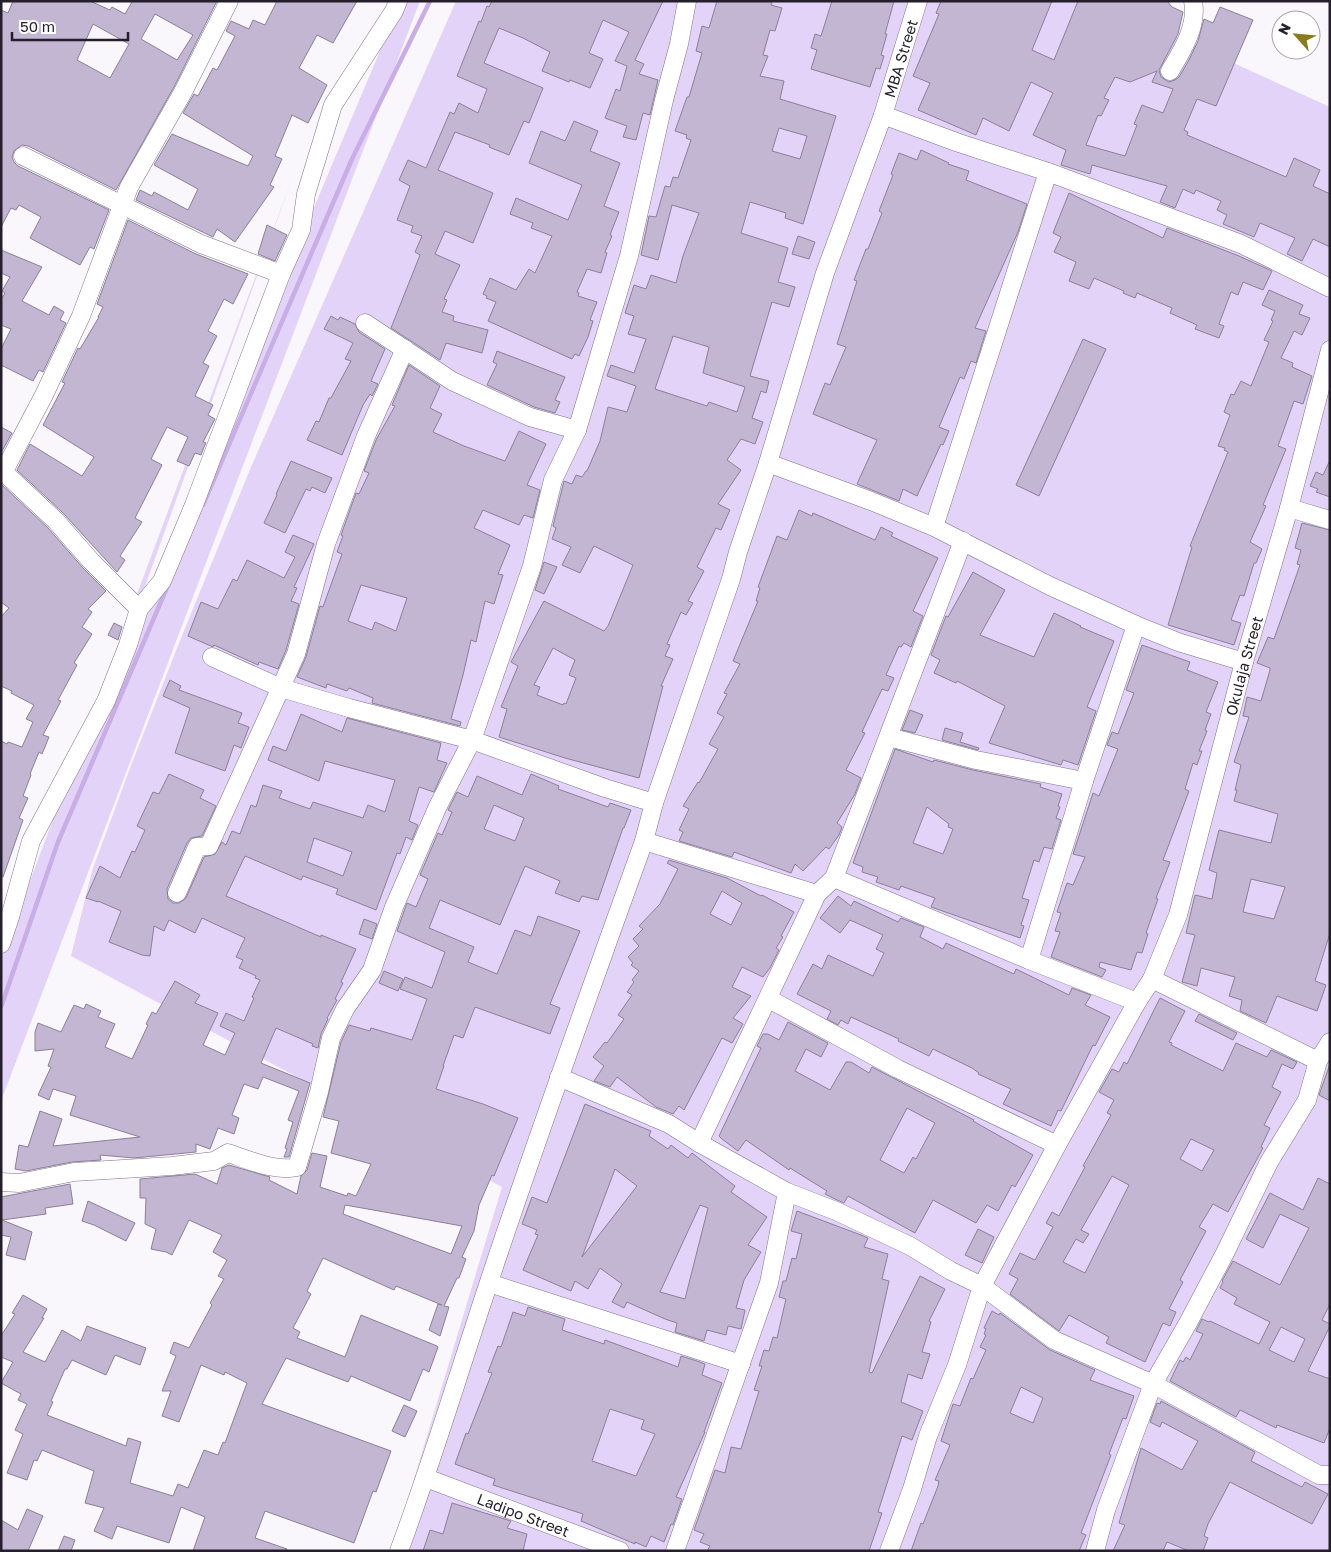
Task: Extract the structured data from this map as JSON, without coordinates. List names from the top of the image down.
{
  "streets": {
    "street": ["MBA Street", "Okulaja Street", "Ladipo Street"]
  },
  "crossings": [
    ["MBA Street", "Ladipo Street"]
  ],
  "scale_bar": "50 m",
  "north": "top left"
}
